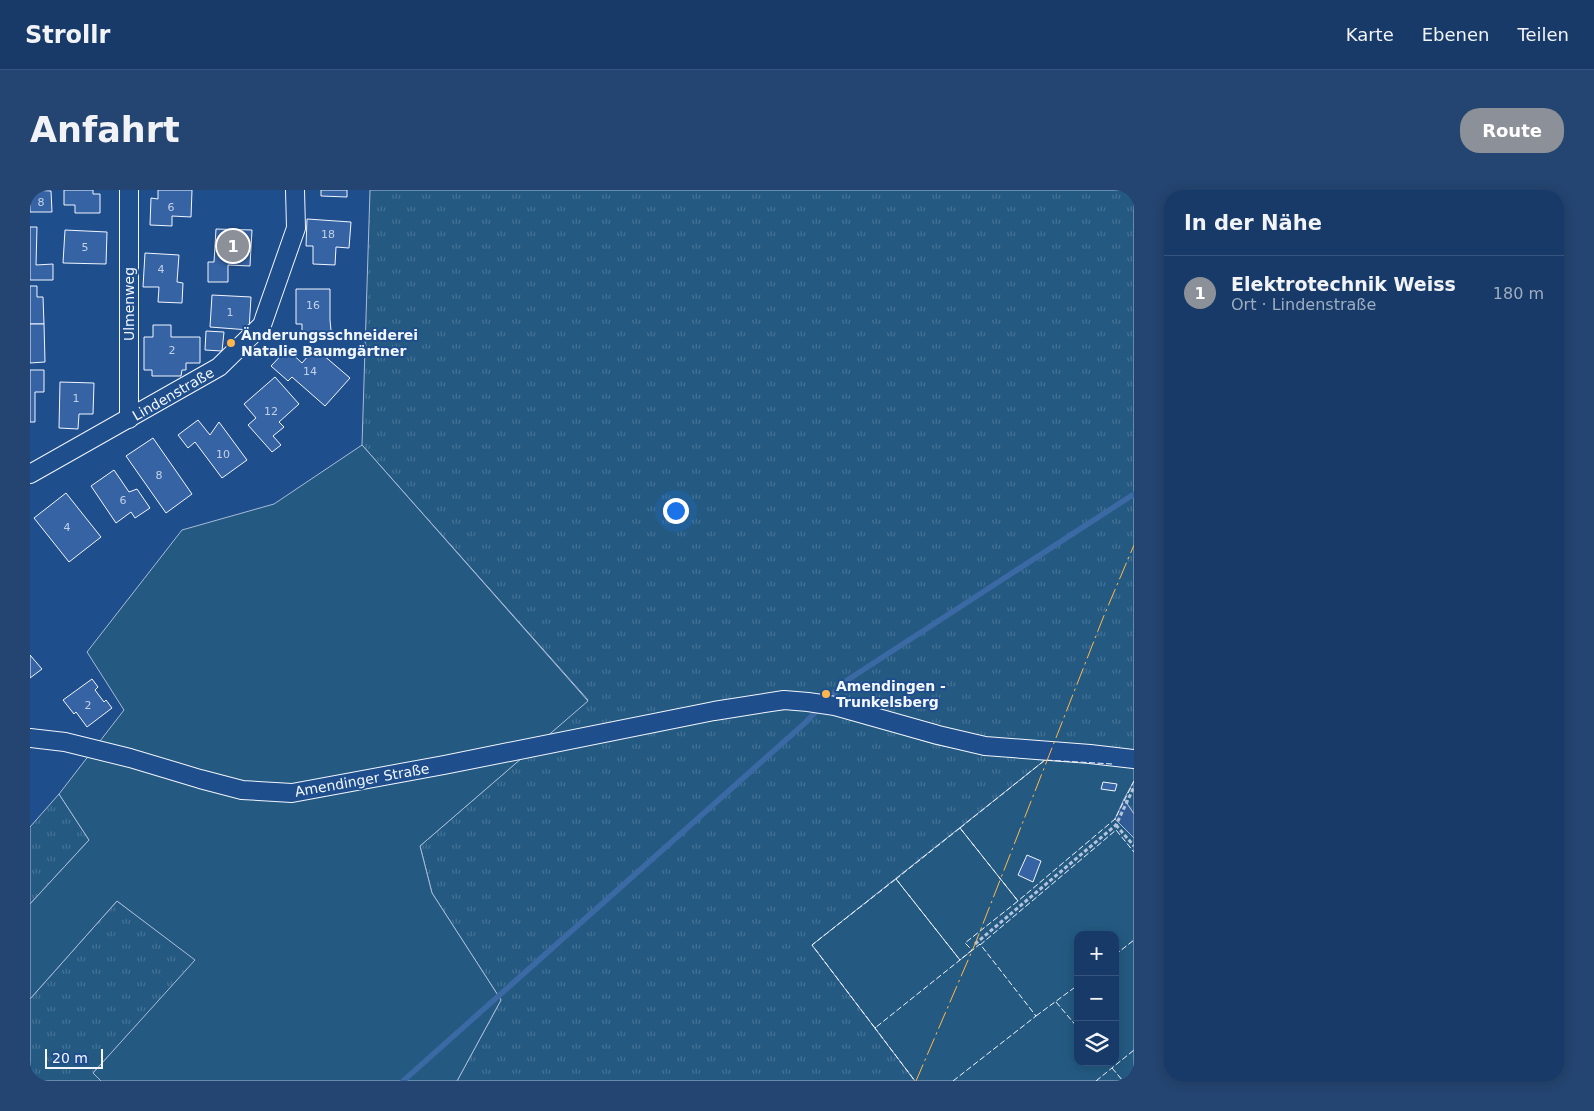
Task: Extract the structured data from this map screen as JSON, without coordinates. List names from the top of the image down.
{
  "streets": {
    "street": ["Ulmenweg", "Lindenstraße", "Amendinger Straße"]
  },
  "crossings": [
    ["Ulmenweg", "Lindenstraße"]
  ],
  "places": ["Änderungsschneiderei Natalie Baumgärtner", "Amendingen - Trunkelsberg"],
  "house_numbers": [
    "8",
    "6",
    "18",
    "5",
    "4",
    "16",
    "1",
    "2",
    "14",
    "1",
    "12",
    "10",
    "8",
    "6",
    "4",
    "2"
  ],
  "scale_bar": "20 m",
  "page": {
    "header": "Strollr",
    "nav": ["Karte", "Ebenen", "Teilen"],
    "buttons": "Route",
    "title": "Anfahrt",
    "heading": "In der Nähe",
    "pins": "1",
    "list": [
      {
        "mark": "1",
        "name": "Elektrotechnik Weiss",
        "note": "Ort · Lindenstraße",
        "value": "180 m"
      }
    ],
    "map_buttons": ["+", "−"],
    "scale": "20 m"
  }
}
